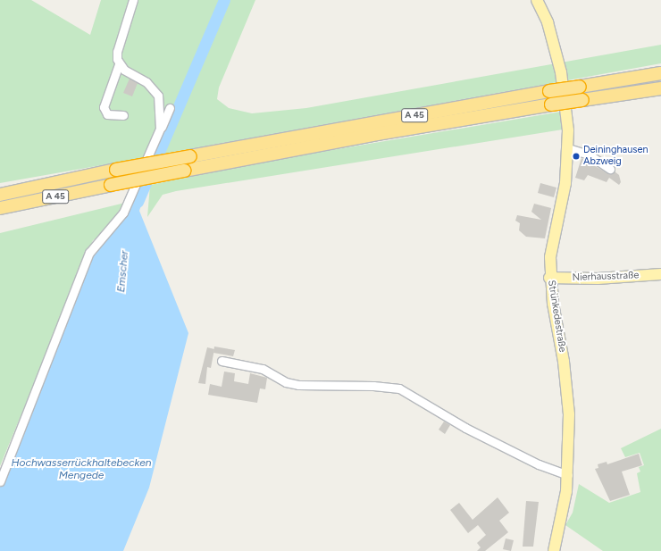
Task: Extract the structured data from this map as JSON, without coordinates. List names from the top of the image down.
{
  "streets": {
    "highway": ["A 45"],
    "main road": ["Nierhausstraße", "Strünkedestraße"]
  },
  "crossings": [
    ["Nierhausstraße", "Strünkedestraße"]
  ],
  "water": ["Emscher", "Hochwasserrückhaltebecken Mengede"],
  "places": ["Deininghausen Abzweig"]
}
